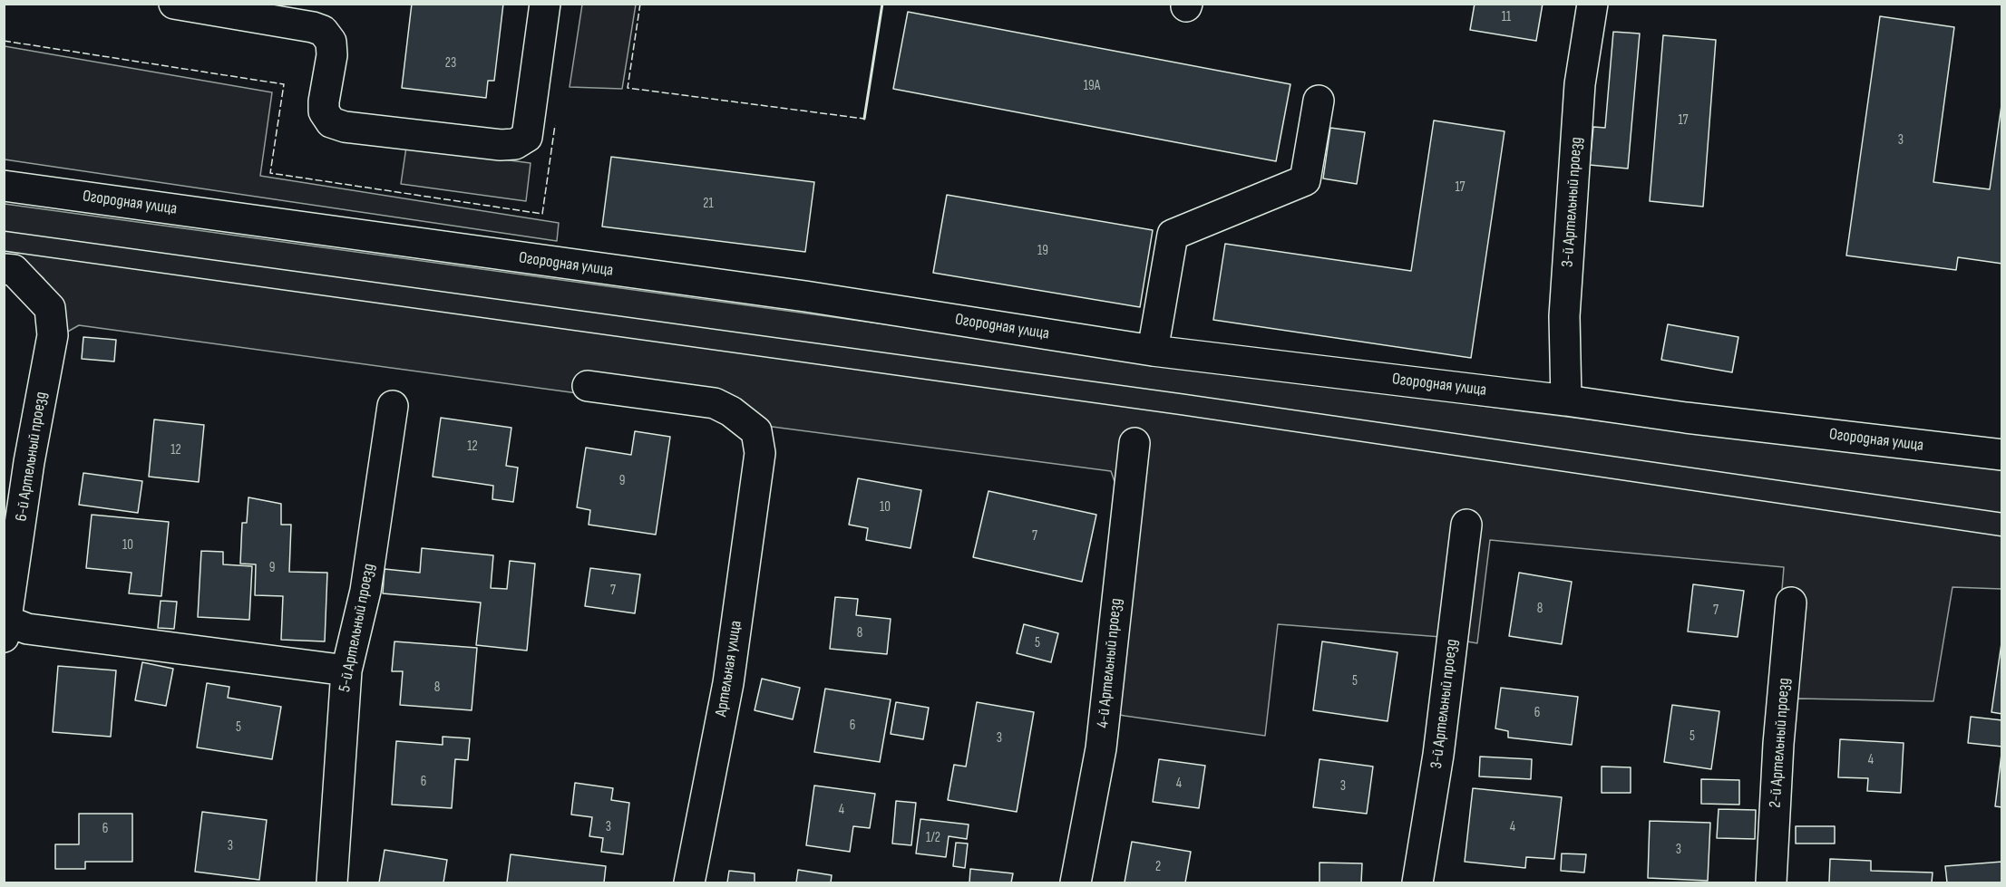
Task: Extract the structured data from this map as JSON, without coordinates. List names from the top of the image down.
{
  "streets": {
    "street": [
      "3-й Артельный проезд",
      "Огородная улица",
      "6-й Артельный проезд",
      "5-й Артельный проезд",
      "4-й Артельный проезд",
      "Артельная улица",
      "2-й Артельный проезд"
    ]
  },
  "crossings": [
    ["3-й Артельный проезд", "Огородная улица"]
  ],
  "house_numbers": [
    "11",
    "23",
    "19А",
    "17",
    "3",
    "17",
    "21",
    "19",
    "12",
    "12",
    "9",
    "10",
    "7",
    "10",
    "9",
    "7",
    "8",
    "7",
    "8",
    "5",
    "5",
    "8",
    "6",
    "6",
    "5",
    "5",
    "3",
    "4",
    "6",
    "4",
    "3",
    "4",
    "3",
    "4",
    "6",
    "1/2",
    "3",
    "3",
    "2"
  ]
}
